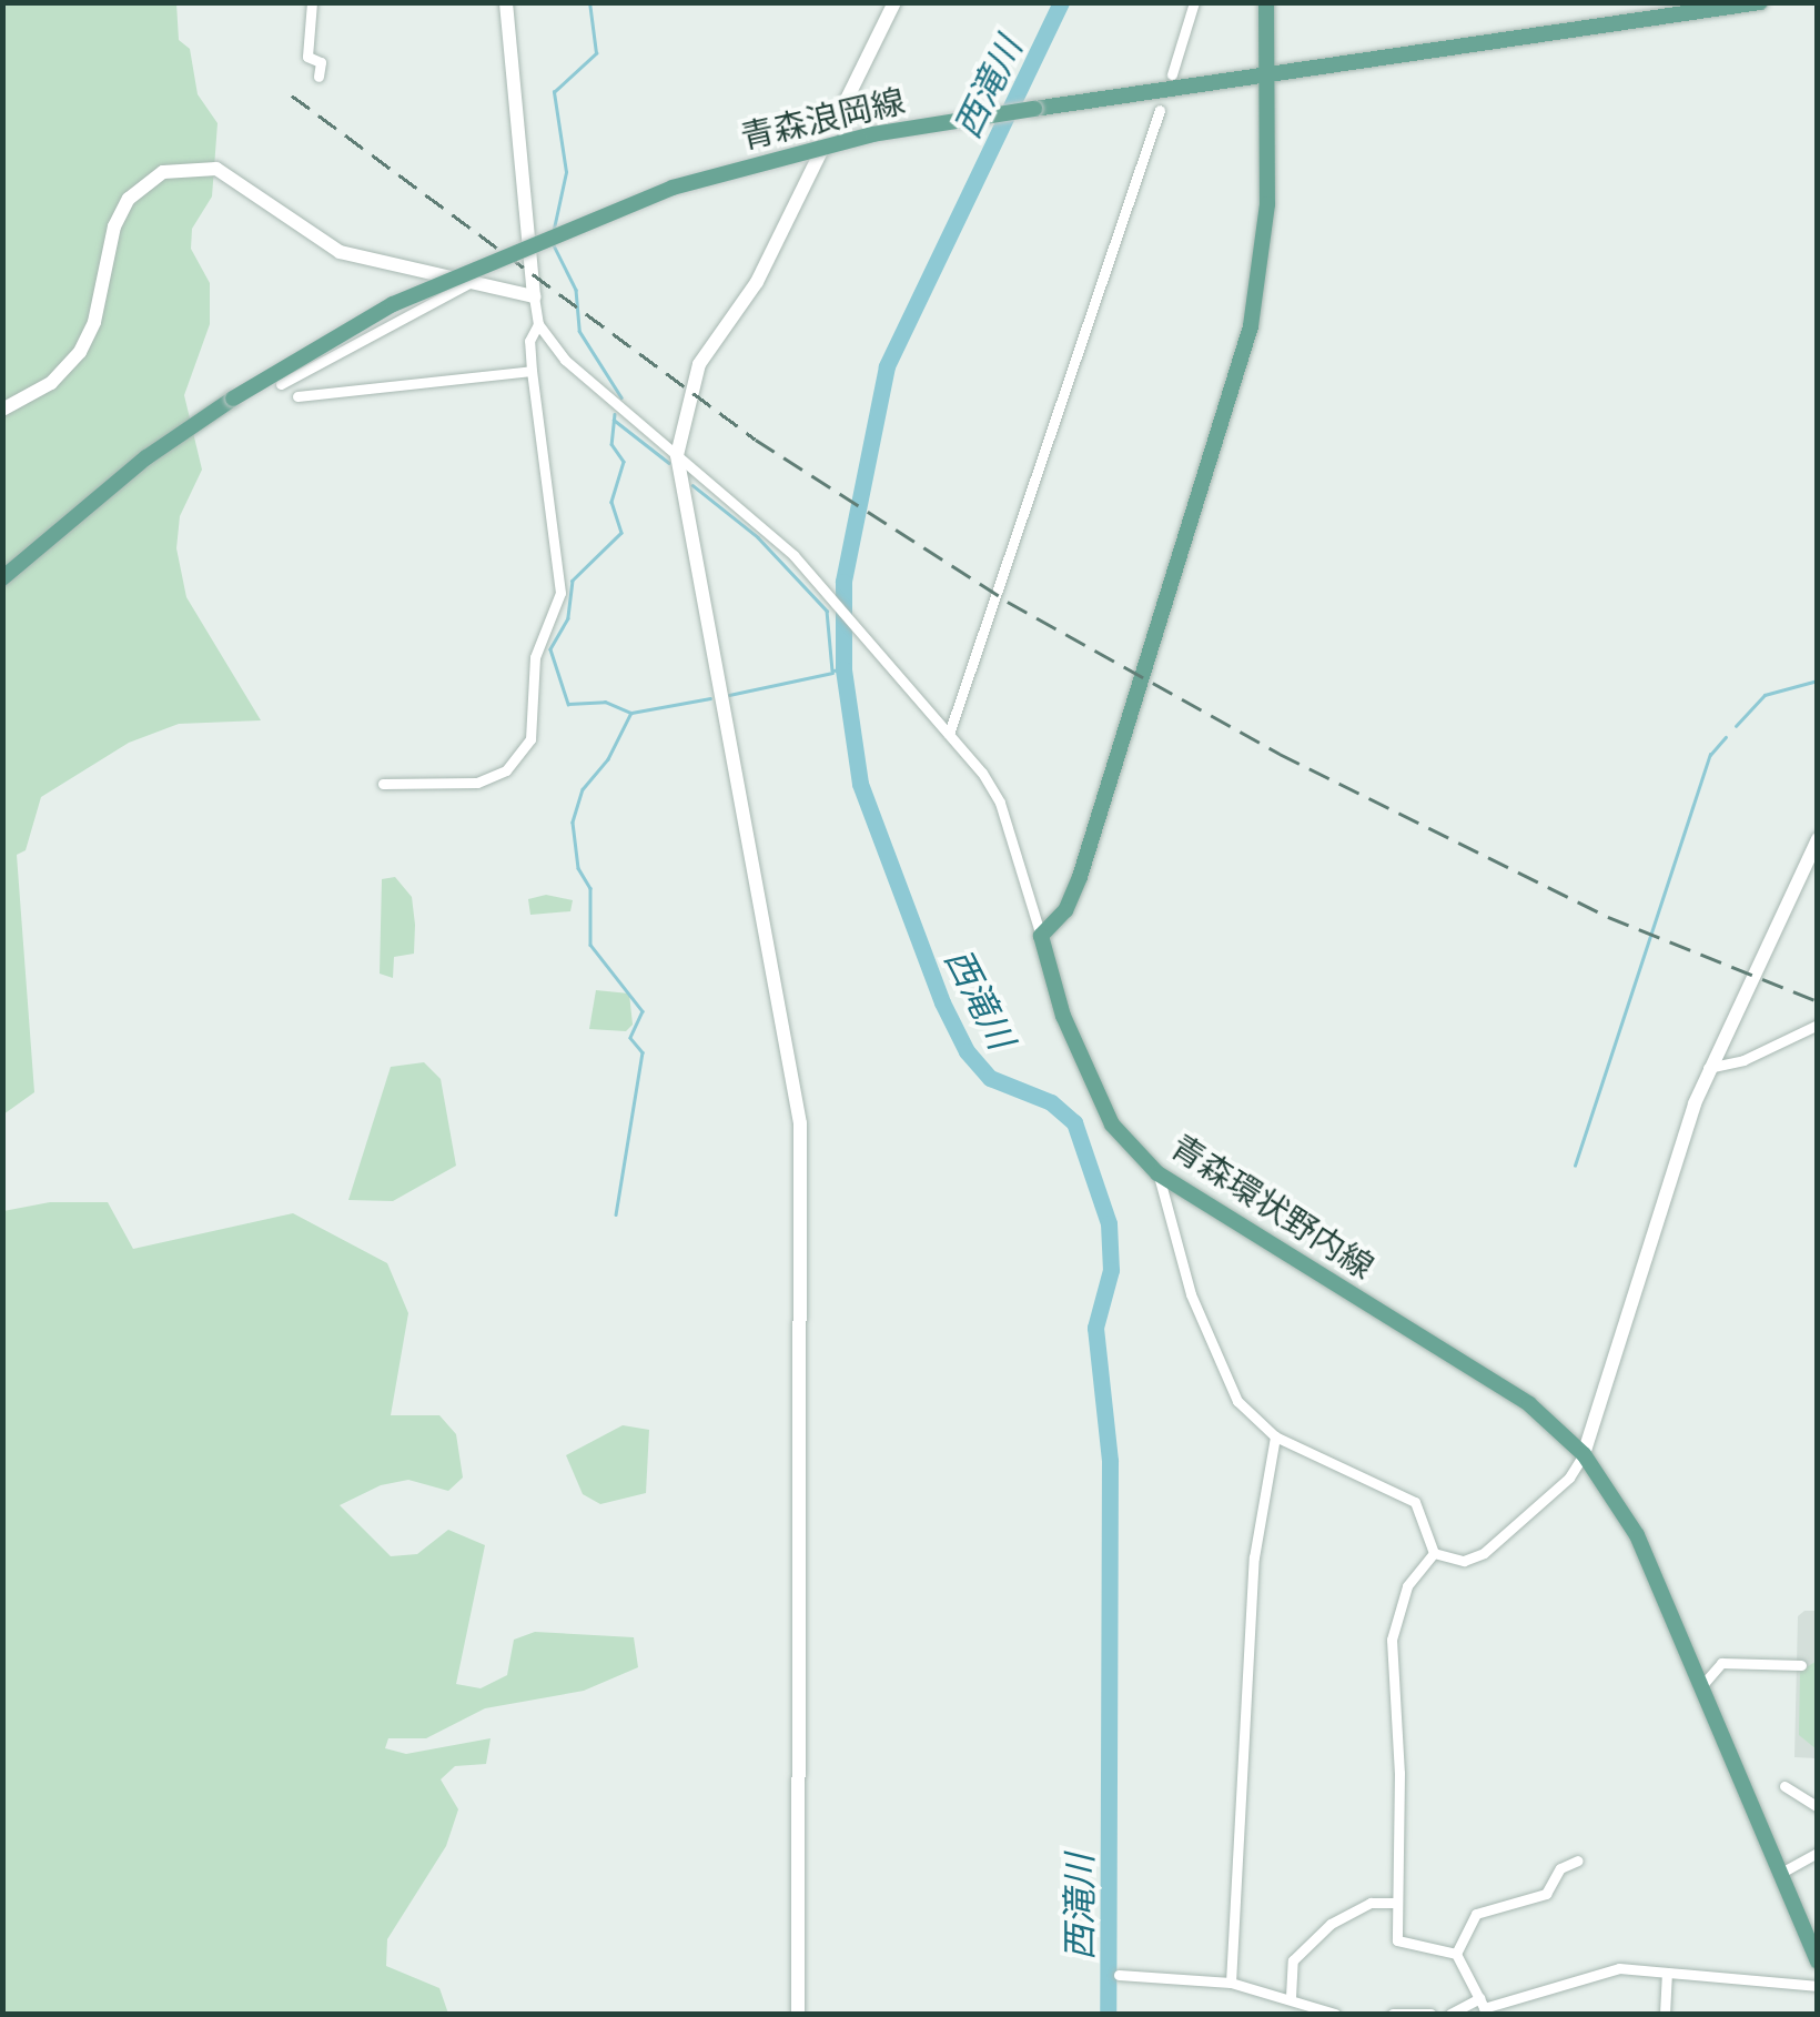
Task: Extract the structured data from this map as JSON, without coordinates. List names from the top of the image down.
{
  "streets": {
    "main road": ["青森浪岡線", "青森環状野内線"]
  },
  "water": ["西滝川"]
}
